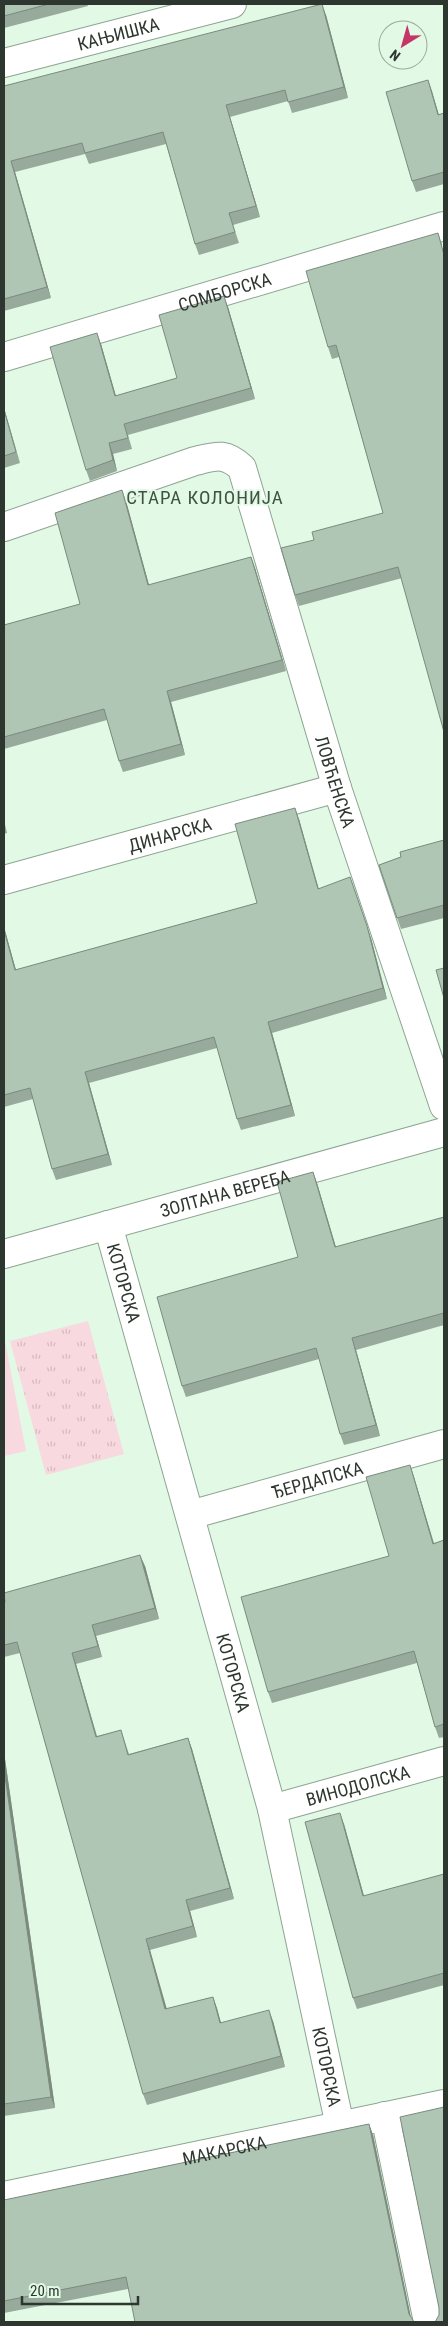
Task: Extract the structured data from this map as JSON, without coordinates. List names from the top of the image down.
{
  "streets": {
    "street": [
      "КАЊИШКА",
      "СОМБОРСКА",
      "ЛОВЋЕНСКА",
      "ДИНАРСКА",
      "ЗОЛТАНА ВЕРЕБА",
      "КОТОРСКА",
      "ЂЕРДАПСКА",
      "ВИНОДОЛСКА",
      "МАКАРСКА"
    ]
  },
  "crossings": [
    ["ЛОВЋЕНСКА", "ДИНАРСКА"],
    ["ЗОЛТАНА ВЕРЕБА", "КОТОРСКА"],
    ["КОТОРСКА", "ЂЕРДАПСКА"],
    ["КОТОРСКА", "ВИНОДОЛСКА"],
    ["КОТОРСКА", "МАКАРСКА"]
  ],
  "districts": ["СТАРА КОЛОНИЈА"],
  "scale_bar": "20 m",
  "north": "bottom left"
}
